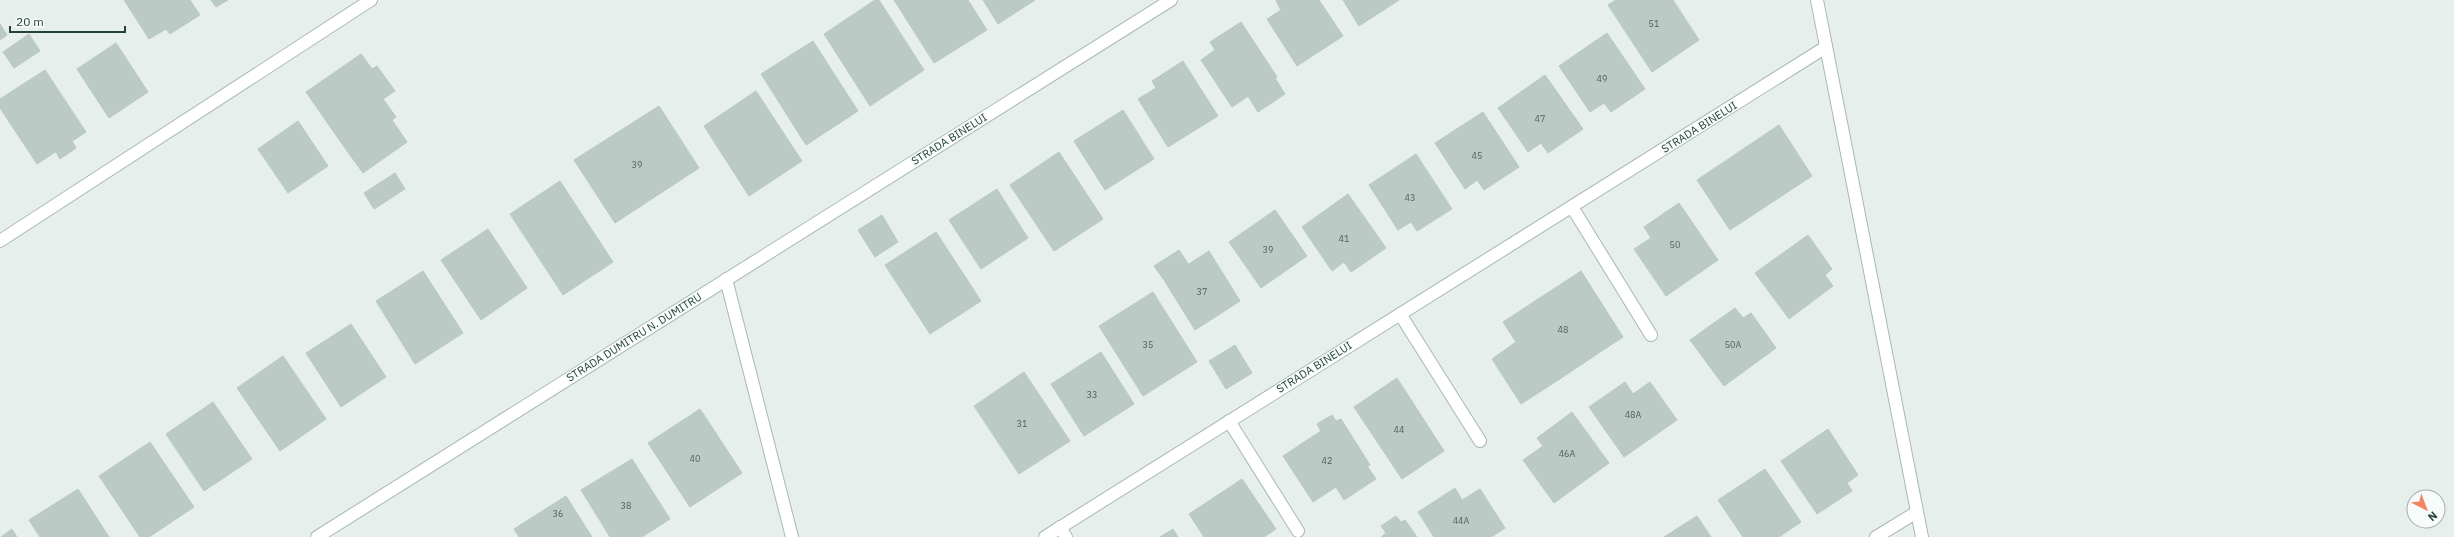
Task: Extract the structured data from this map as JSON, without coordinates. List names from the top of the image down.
{
  "streets": {
    "street": ["STRADA BINELUI", "STRADA DUMITRU N. DUMITRU"]
  },
  "crossings": [
    ["STRADA BINELUI", "STRADA DUMITRU N. DUMITRU"]
  ],
  "house_numbers": [
    "51",
    "49",
    "47",
    "45",
    "39",
    "43",
    "41",
    "50",
    "39",
    "37",
    "48",
    "35",
    "50A",
    "33",
    "48A",
    "31",
    "44",
    "46A",
    "40",
    "42",
    "38",
    "36",
    "44A"
  ],
  "scale_bar": "20 m",
  "north": "bottom right"
}
